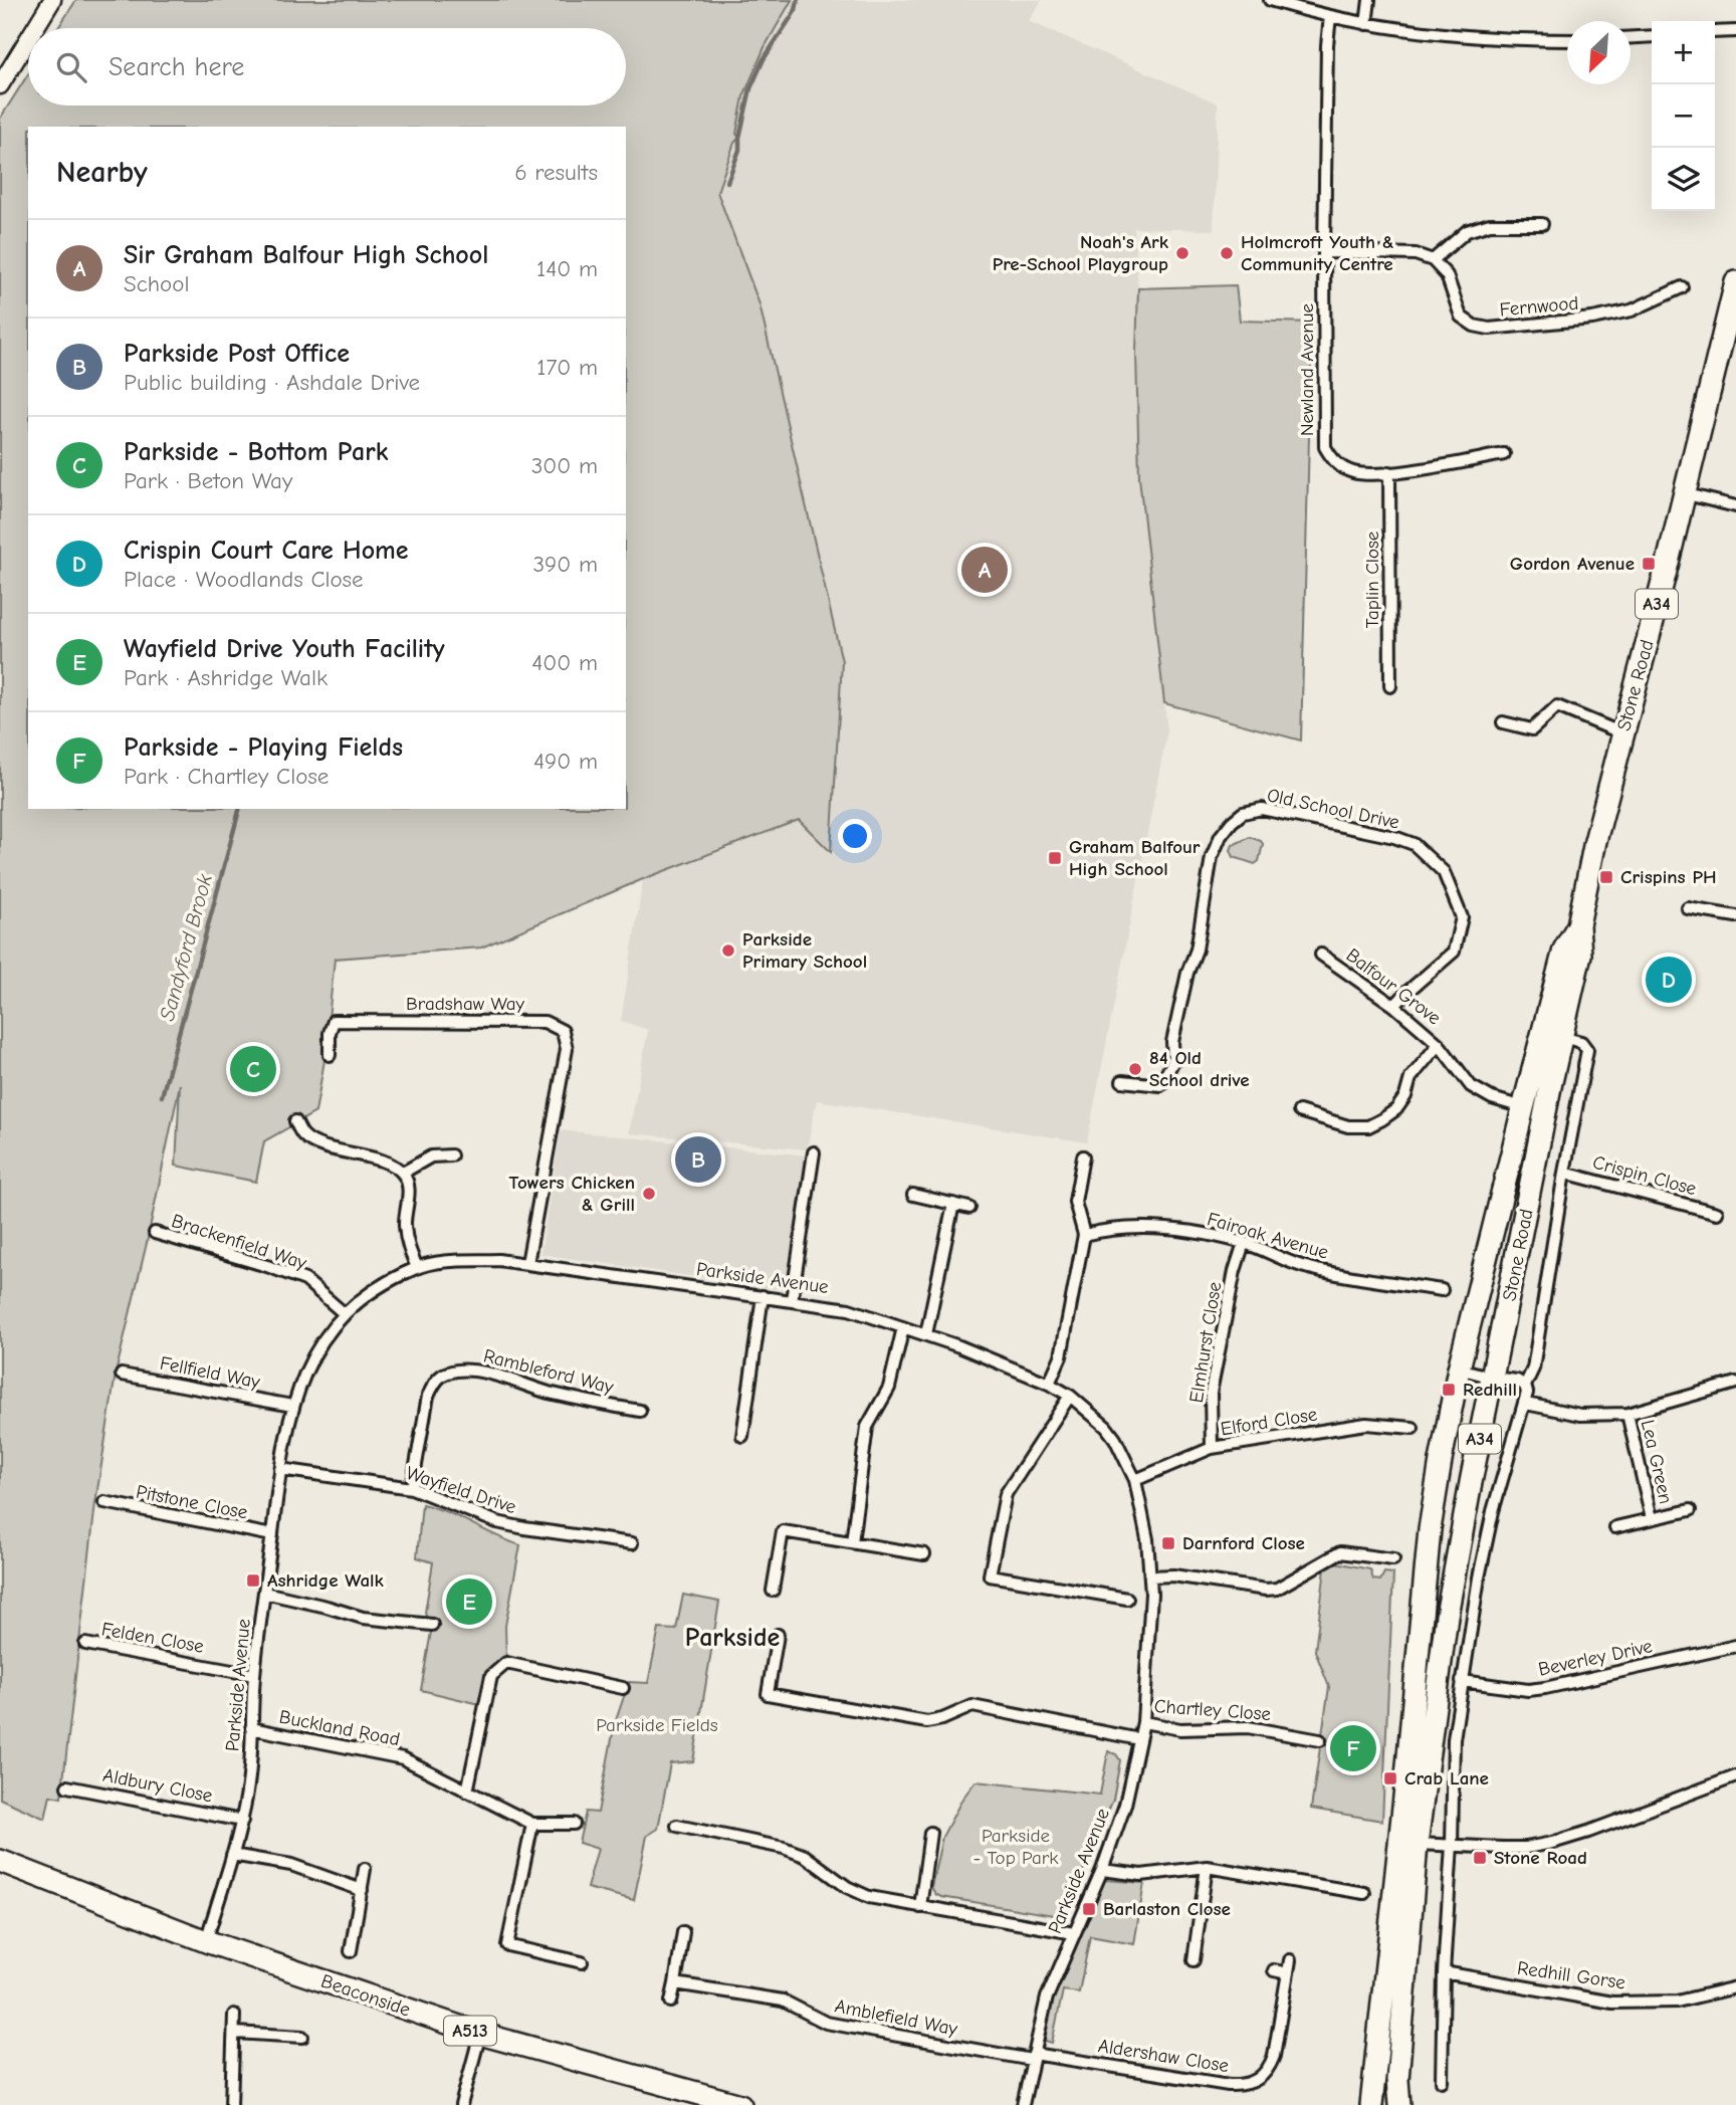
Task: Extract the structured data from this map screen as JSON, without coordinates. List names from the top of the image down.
{
  "streets": {
    "highway": [
      "A34",
      "Stone Road",
      "Beaconside",
      "A513"
    ],
    "street": [
      "Fernwood",
      "Newland Avenue",
      "Taplin Close",
      "Old School Drive",
      "Balfour Grove",
      "Bradshaw Way",
      "Crispin Close",
      "Fairoak Avenue",
      "Brackenfield Way",
      "Parkside Avenue",
      "Elmhurst Close",
      "Rambleford Way",
      "Fellfield Way",
      "Elford Close",
      "Lea Green",
      "Wayfield Drive",
      "Pitstone Close",
      "Felden Close",
      "Beverley Drive",
      "Chartley Close",
      "Buckland Road",
      "Aldbury Close",
      "Redhill Gorse",
      "Amblefield Way",
      "Aldershaw Close"
    ]
  },
  "crossings": [
    ["Newland Avenue", "Taplin Close"],
    ["Stone Road", "Balfour Grove"],
    ["Old School Drive", "Balfour Grove"],
    ["Bradshaw Way", "Parkside Avenue"],
    ["Fairoak Avenue", "Elmhurst Close"],
    ["Brackenfield Way", "Parkside Avenue"],
    ["Parkside Avenue", "Fellfield Way"],
    ["Parkside Avenue", "Elford Close"],
    ["Parkside Avenue", "Wayfield Drive"],
    ["Parkside Avenue", "Pitstone Close"],
    ["Parkside Avenue", "Felden Close"],
    ["Parkside Avenue", "Chartley Close"],
    ["Parkside Avenue", "Buckland Road"],
    ["Parkside Avenue", "Aldbury Close"],
    ["Parkside Avenue", "Beaconside"],
    ["Parkside Avenue", "Amblefield Way"],
    ["Parkside Avenue", "Aldershaw Close"],
    ["Elmhurst Close", "Elford Close"],
    ["Rambleford Way", "Wayfield Drive"],
    ["Amblefield Way", "Aldershaw Close"]
  ],
  "districts": ["Parkside"],
  "water": ["Sandyford Brook"],
  "parks": ["Parkside Fields", "Parkside - Top Park"],
  "places": {
    "other": [
      "Noah's Ark Pre-School Playgroup",
      "Holmcroft Youth & Community Centre",
      "Parkside Primary School",
      "84 Old School drive",
      "Towers Chicken & Grill"
    ],
    "transit": [
      "Gordon Avenue",
      "Graham Balfour High School",
      "Crispins PH",
      "Redhill",
      "Darnford Close",
      "Ashridge Walk",
      "Crab Lane",
      "Stone Road",
      "Barlaston Close"
    ]
  },
  "north": "bottom left",
  "page": {
    "map_buttons": ["+", "−"],
    "search": "Search here",
    "heading": ["Nearby", "6 results"],
    "list": [
      {
        "mark": "A",
        "name": "Sir Graham Balfour High School",
        "note": "School",
        "value": "140 m"
      },
      {
        "mark": "B",
        "name": "Parkside Post Office",
        "note": "Public building · Ashdale Drive",
        "value": "170 m"
      },
      {
        "mark": "C",
        "name": "Parkside - Bottom Park",
        "note": "Park · Beton Way",
        "value": "300 m"
      },
      {
        "mark": "D",
        "name": "Crispin Court Care Home",
        "note": "Place · Woodlands Close",
        "value": "390 m"
      },
      {
        "mark": "E",
        "name": "Wayfield Drive Youth Facility",
        "note": "Park · Ashridge Walk",
        "value": "400 m"
      },
      {
        "mark": "F",
        "name": "Parkside - Playing Fields",
        "note": "Park · Chartley Close",
        "value": "490 m"
      }
    ],
    "pins": [
      "A",
      "D",
      "C",
      "B",
      "E",
      "F"
    ]
  }
}
